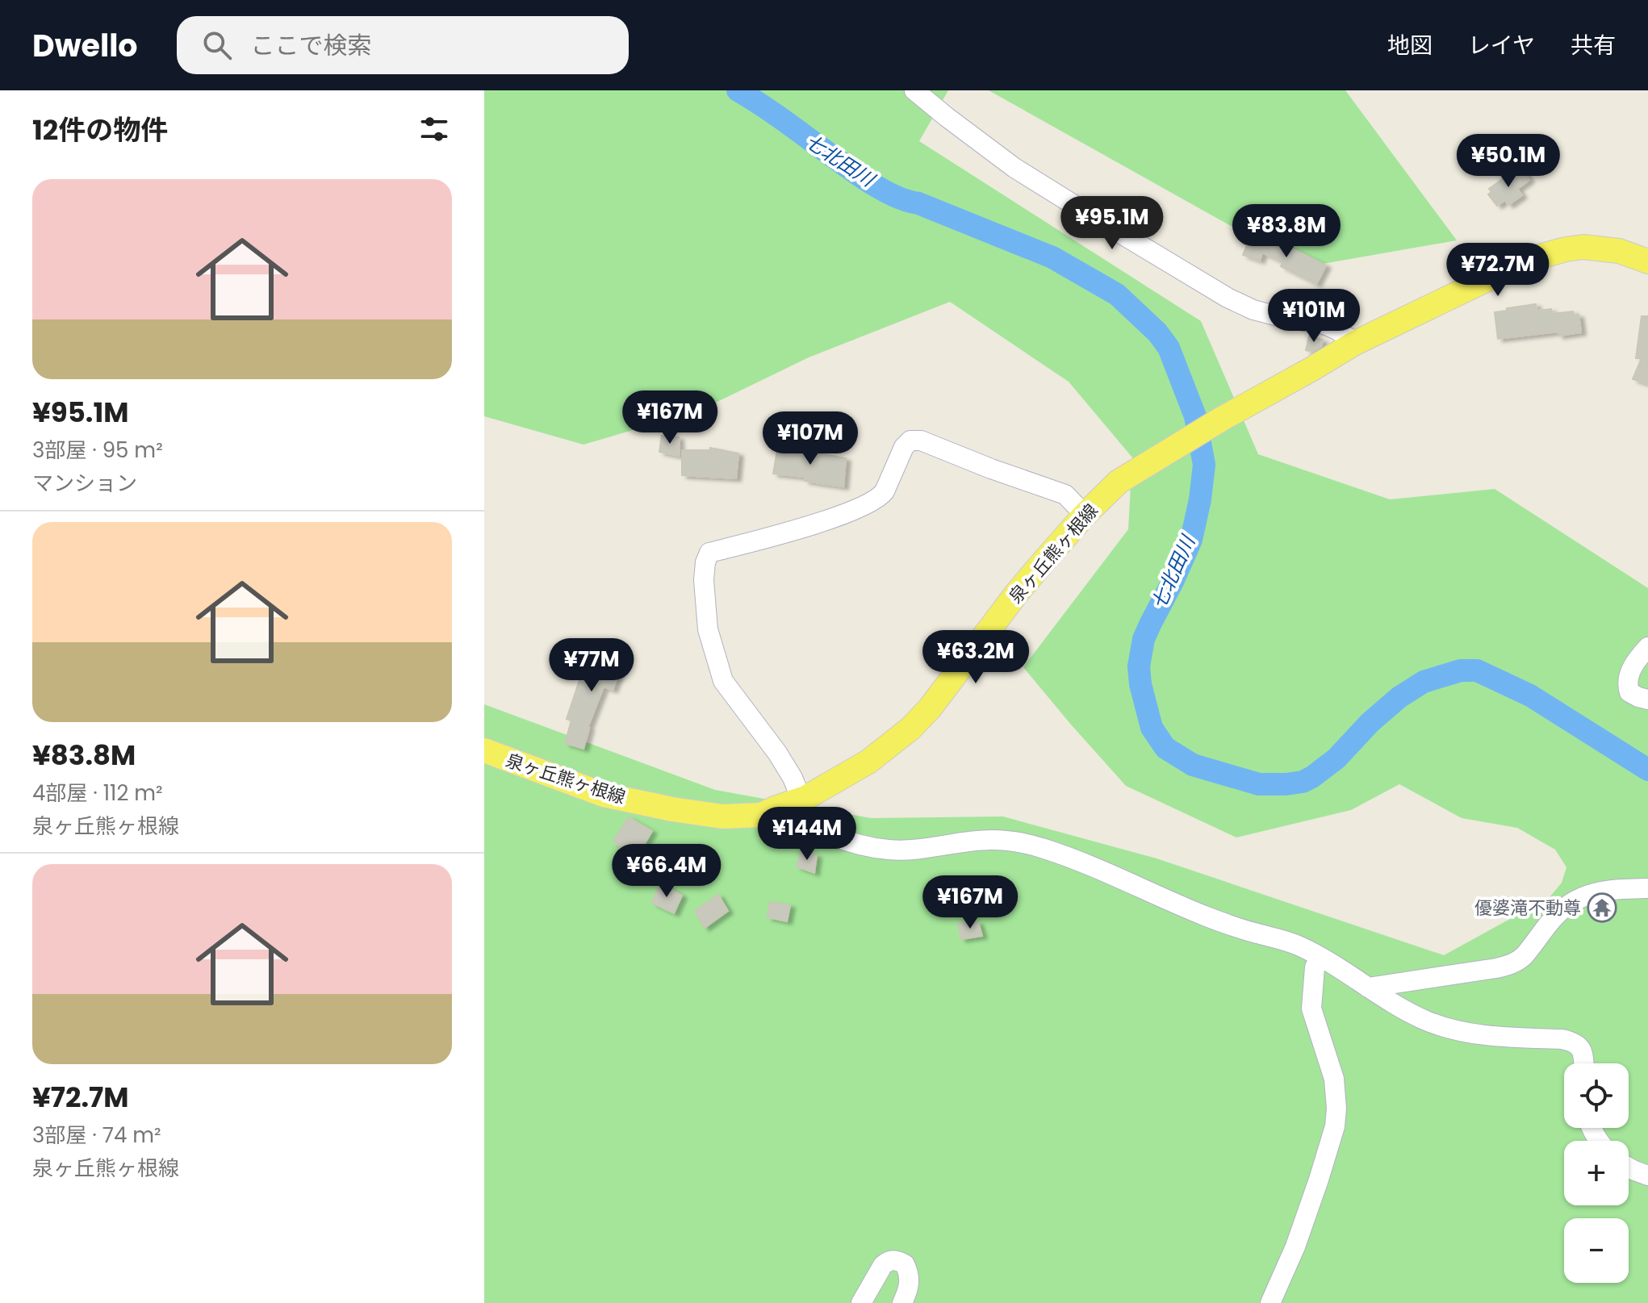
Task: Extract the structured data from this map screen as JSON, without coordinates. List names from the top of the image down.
{
  "streets": {
    "main road": ["泉ヶ丘熊ヶ根線"]
  },
  "water": ["七北田川"],
  "places": {
    "temple": ["優婆滝不動尊"]
  },
  "page": {
    "header": "Dwello",
    "search": "ここで検索",
    "nav": ["地図", "レイヤ", "共有"],
    "heading": "12件の物件",
    "price": [
      "¥50.1M",
      "¥95.1M",
      "¥83.8M",
      "¥72.7M",
      "¥101M",
      "¥167M",
      "¥107M",
      "¥63.2M",
      "¥77M",
      "¥144M",
      "¥66.4M",
      "¥167M"
    ],
    "list": [
      {
        "name": "¥95.1M",
        "note": "3部屋 · 95 m² · マンション"
      },
      {
        "name": "¥83.8M",
        "note": "4部屋 · 112 m² · 泉ヶ丘熊ヶ根線"
      },
      {
        "name": "¥72.7M",
        "note": "3部屋 · 74 m² · 泉ヶ丘熊ヶ根線"
      }
    ],
    "map_buttons": ["+", "−"]
  }
}
